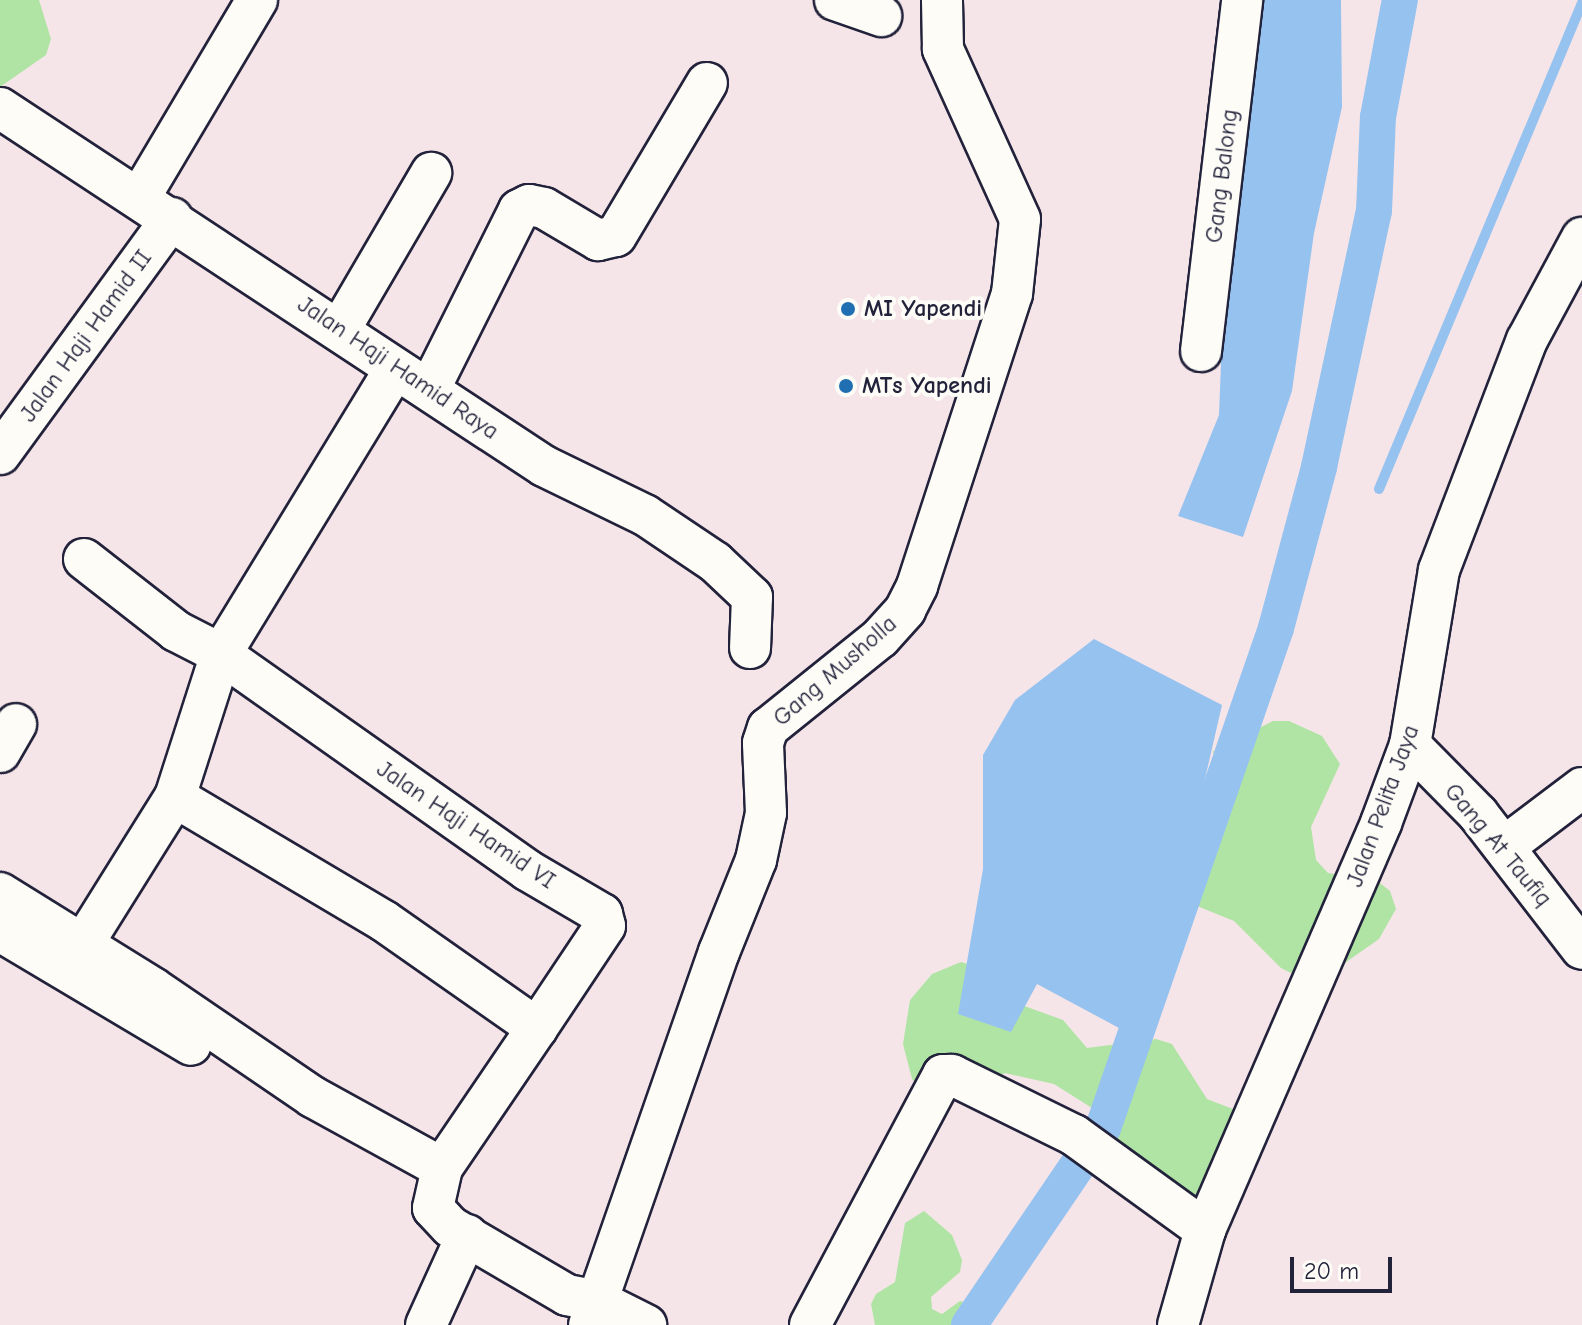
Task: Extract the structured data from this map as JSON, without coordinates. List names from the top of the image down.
{
  "streets": {
    "street": [
      "Gang Balong",
      "Jalan Haji Hamid II",
      "Jalan Haji Hamid Raya",
      "Gang Musholla",
      "Jalan Pelita Jaya",
      "Jalan Haji Hamid VI",
      "Gang At Taufiq"
    ]
  },
  "crossings": [
    ["Jalan Haji Hamid II", "Jalan Haji Hamid Raya"],
    ["Jalan Pelita Jaya", "Gang At Taufiq"]
  ],
  "places": ["MI Yapendi", "MTs Yapendi"],
  "scale_bar": "20 m"
}
